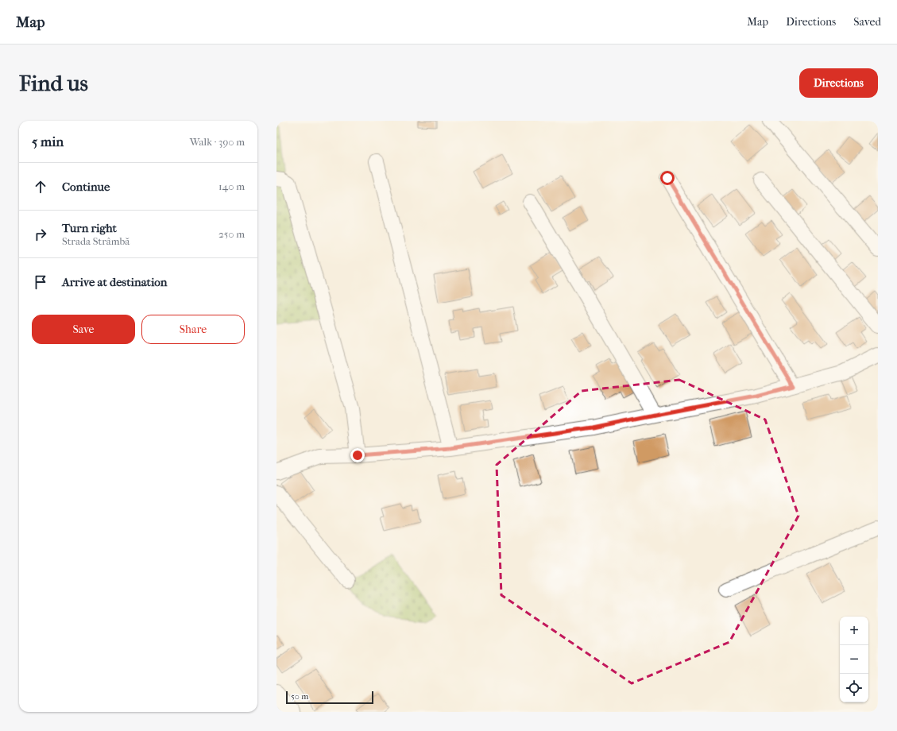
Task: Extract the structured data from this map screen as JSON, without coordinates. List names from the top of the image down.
{
  "scale_bar": "50 m",
  "page": {
    "header": "Map",
    "nav": ["Map", "Directions", "Saved"],
    "buttons": [
      "Directions",
      ["Save", "Share"]
    ],
    "title": "Find us",
    "heading": ["5 min", "Walk · 390 m"],
    "list": [
      ["Continue", "140 m"],
      ["Turn right", "Strada Strâmbă", "250 m"],
      "Arrive at destination"
    ],
    "map_buttons": ["+", "−"],
    "scale": "50 m"
  }
}
